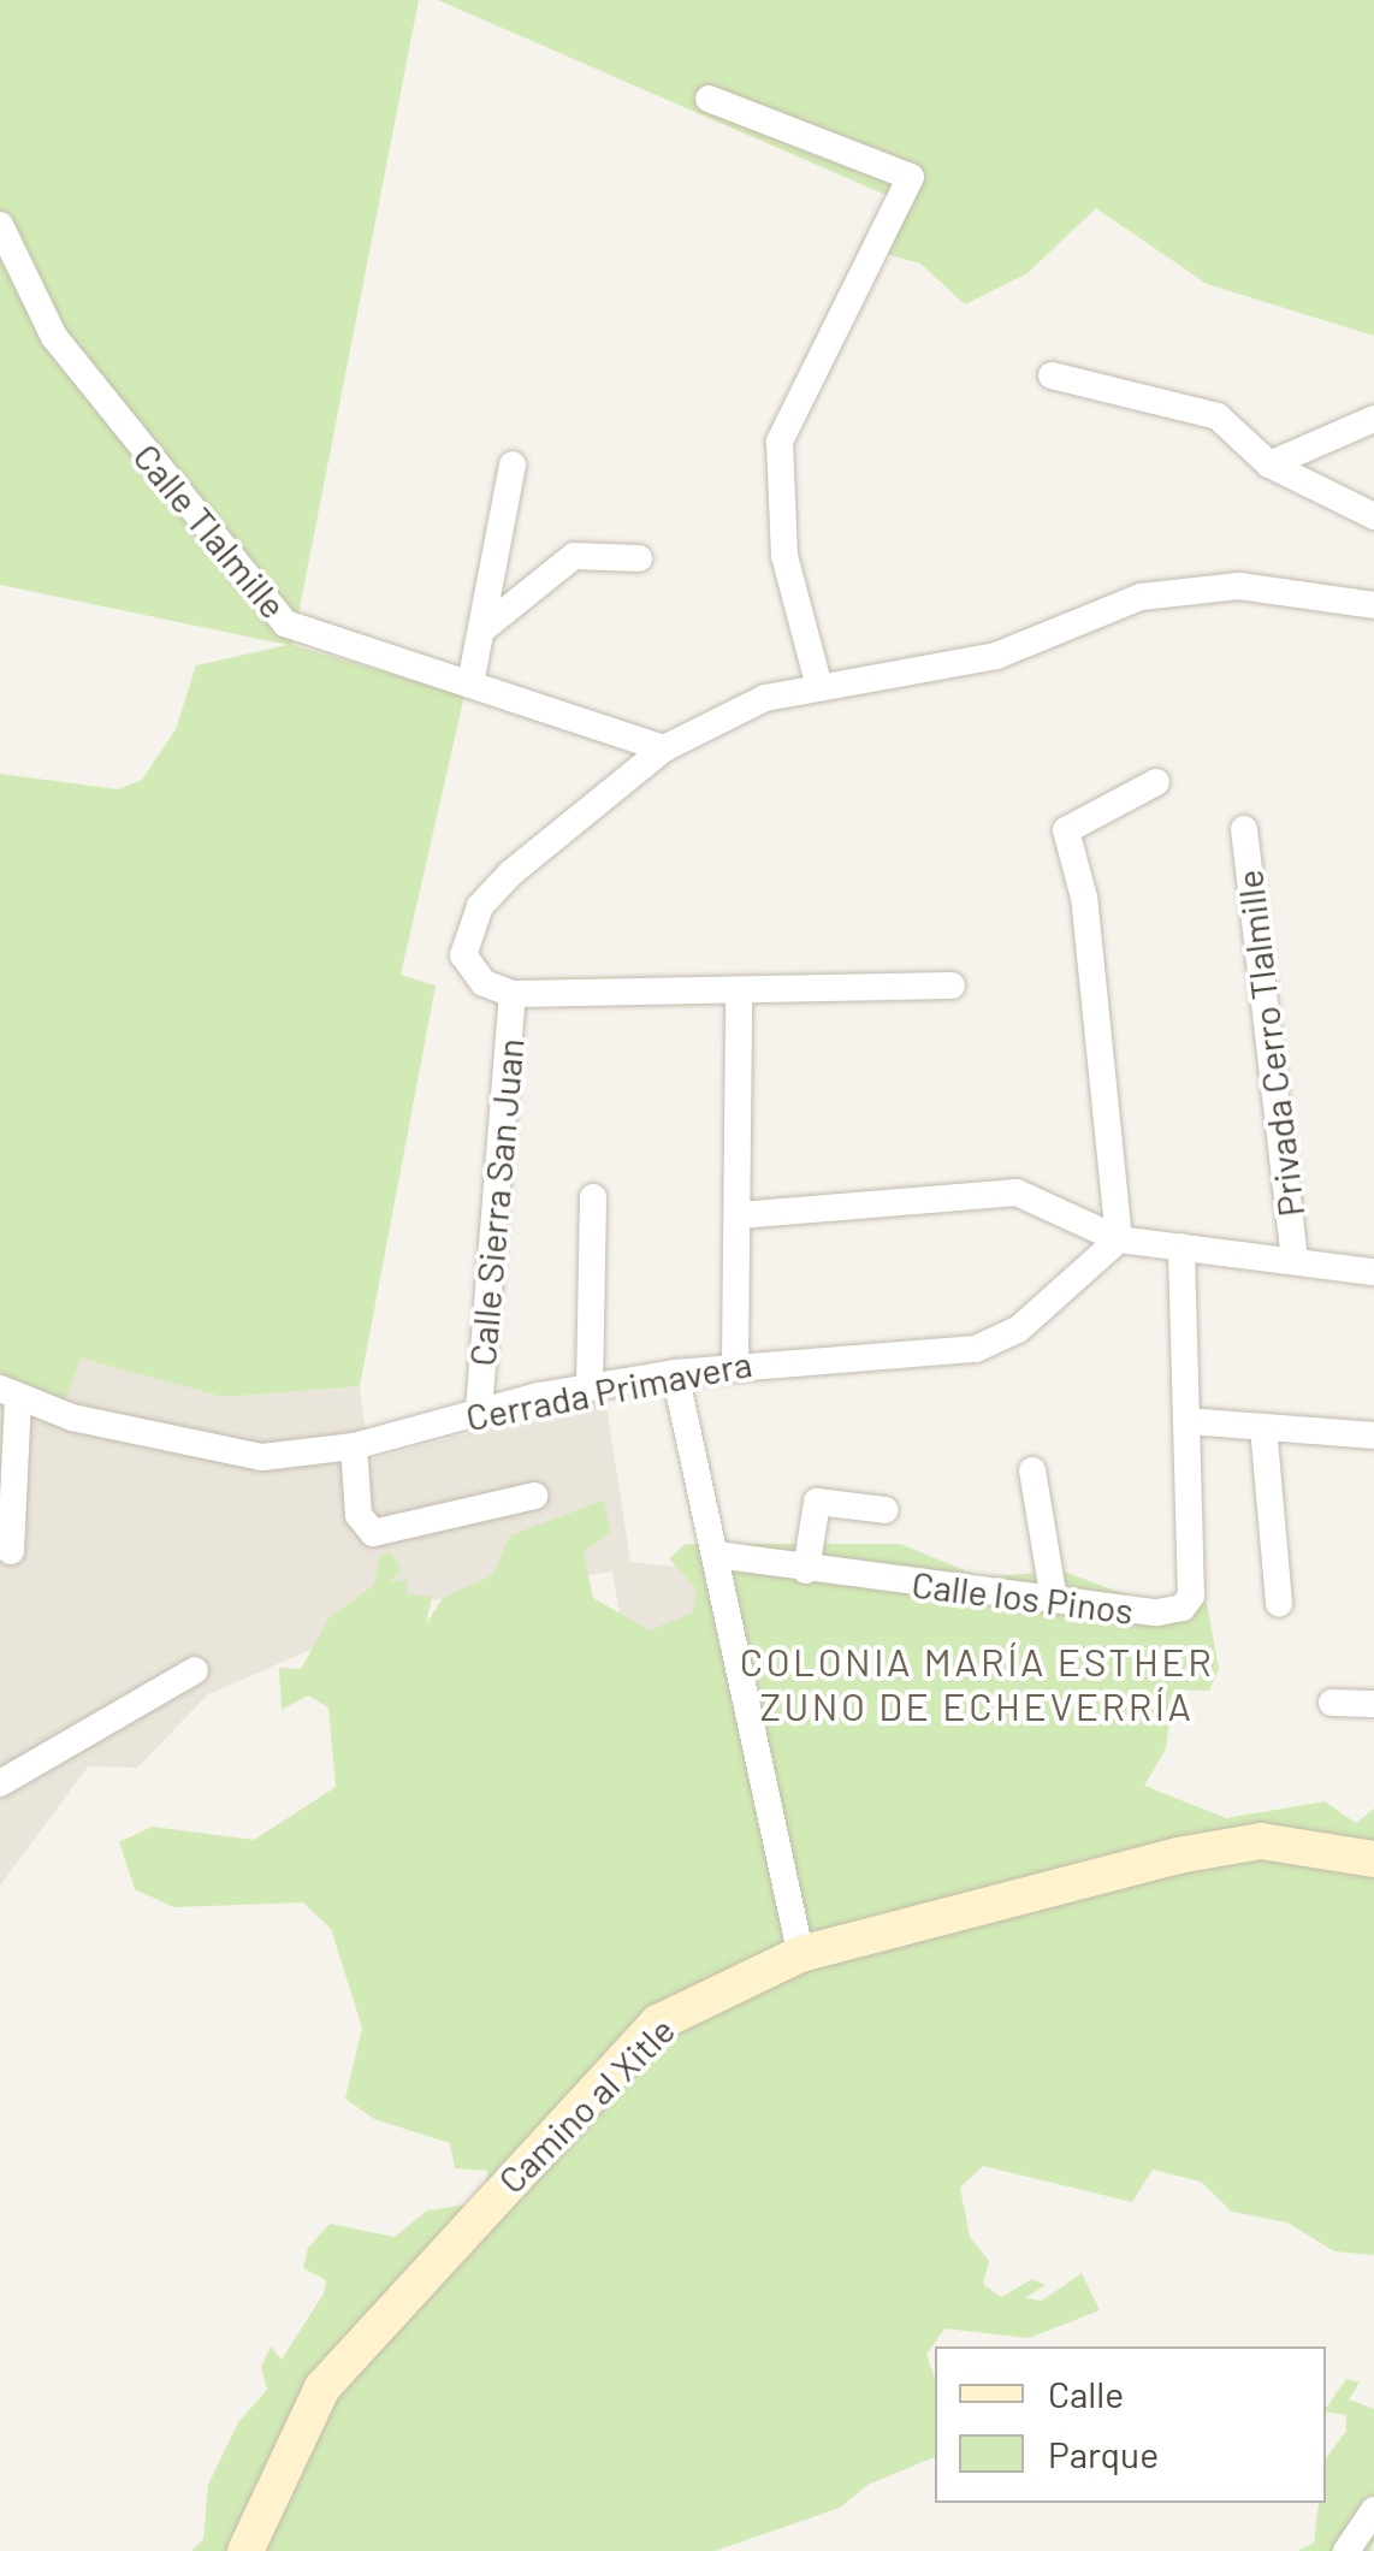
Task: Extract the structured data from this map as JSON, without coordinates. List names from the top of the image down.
{
  "streets": {
    "street": [
      "Calle Tlalmille",
      "Privada Cerro Tlalmille",
      "Calle Sierra San Juan",
      "Cerrada Primavera",
      "Calle los Pinos",
      "Camino al Xitle"
    ]
  },
  "crossings": [
    ["Calle Tlalmille", "Calle Sierra San Juan"],
    ["Calle Sierra San Juan", "Cerrada Primavera"]
  ],
  "districts": ["COLONIA MARÍA ESTHER ZUNO DE ECHEVERRÍA"],
  "legend": ["Calle", "Parque"]
}
